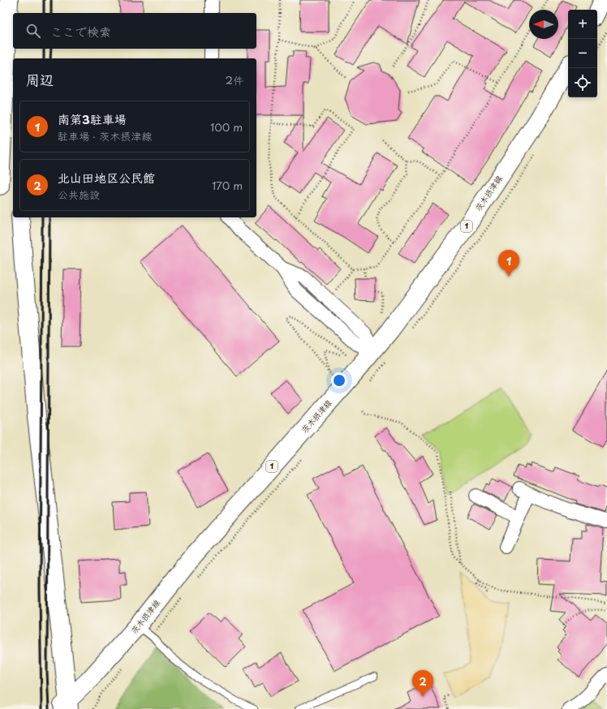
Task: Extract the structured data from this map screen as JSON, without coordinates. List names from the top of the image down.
{
  "streets": {
    "main road": ["茨木摂津線", "1"]
  },
  "north": "left",
  "page": {
    "map_buttons": ["+", "−"],
    "search": "ここで検索",
    "heading": ["周辺", "2件"],
    "list": [
      {
        "mark": "1",
        "name": "南第3駐車場",
        "note": "駐車場 · 茨木摂津線",
        "value": "100 m"
      },
      {
        "mark": "2",
        "name": "北山田地区公民館",
        "note": "公共施設",
        "value": "170 m"
      }
    ],
    "pins": ["1", "2"]
  }
}
